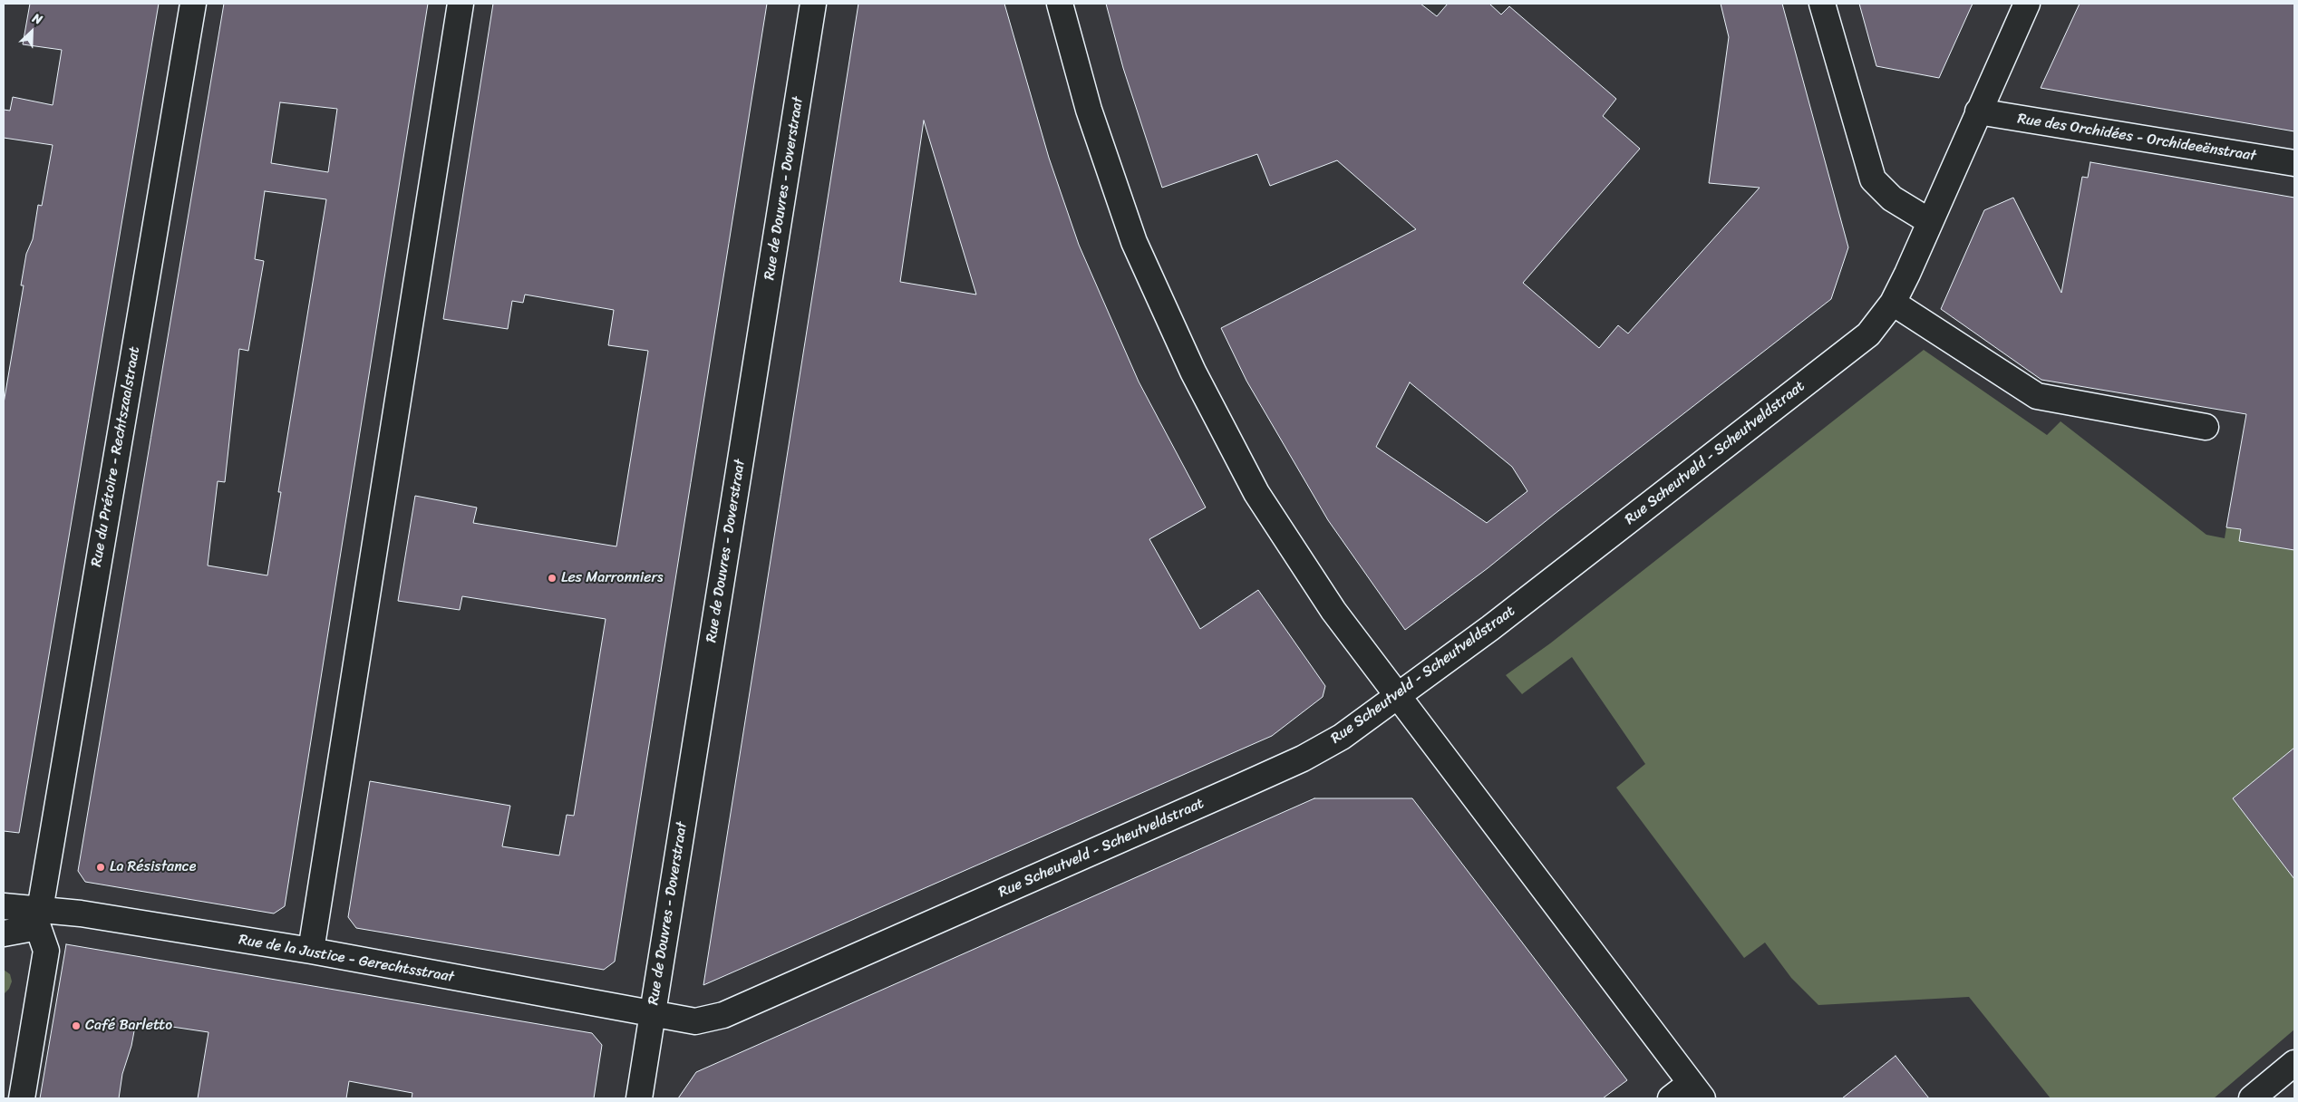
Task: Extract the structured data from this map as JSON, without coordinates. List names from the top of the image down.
{
  "streets": {
    "street": [
      "Rue des Orchidées - Orchideeënstraat",
      "Rue de Douvres - Doverstraat",
      "Rue Scheutveld - Scheutveldstraat",
      "Rue du Prétoire - Rechtszaalstraat",
      "Rue de la Justice - Gerechtsstraat"
    ]
  },
  "crossings": [
    ["Rue des Orchidées - Orchideeënstraat", "Rue Scheutveld - Scheutveldstraat"],
    ["Rue de Douvres - Doverstraat", "Rue Scheutveld - Scheutveldstraat"],
    ["Rue de Douvres - Doverstraat", "Rue de la Justice - Gerechtsstraat"],
    ["Rue Scheutveld - Scheutveldstraat", "Rue de la Justice - Gerechtsstraat"],
    ["Rue du Prétoire - Rechtszaalstraat", "Rue de la Justice - Gerechtsstraat"]
  ],
  "places": ["Les Marronniers", "La Résistance", "Café Barletto"],
  "north": "top right"
}
